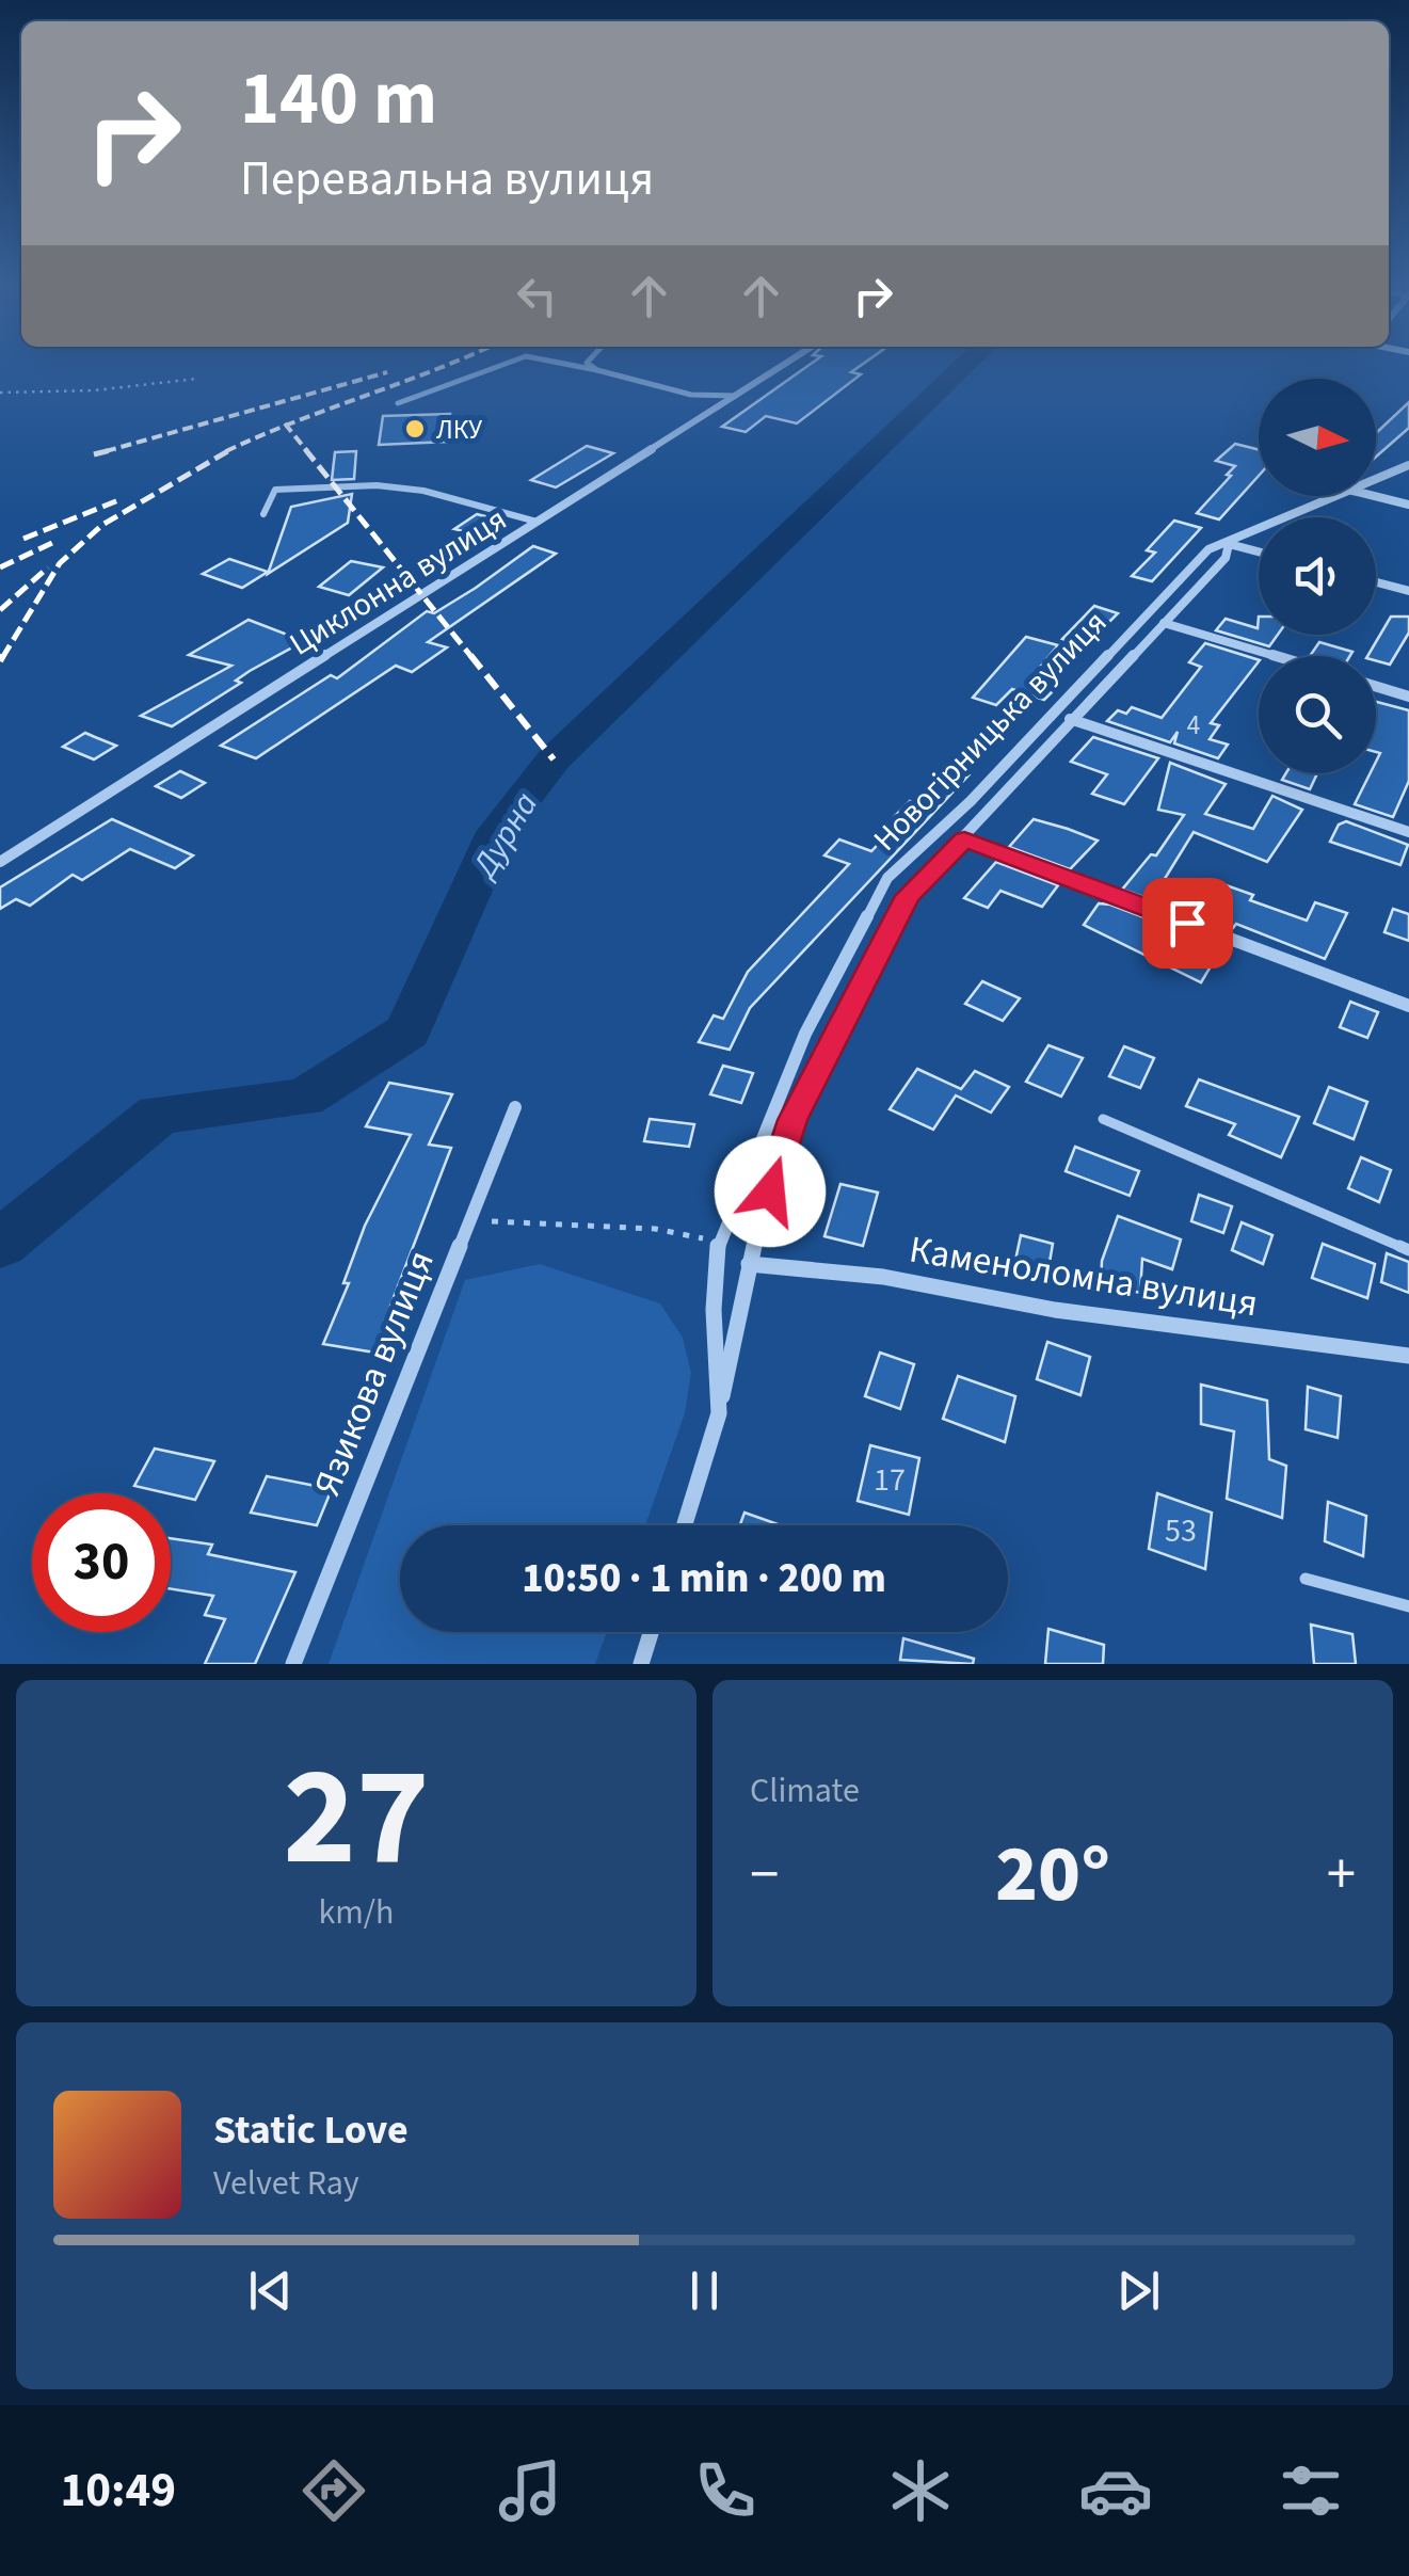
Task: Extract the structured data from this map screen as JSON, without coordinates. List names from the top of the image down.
{
  "streets": {
    "street": [
      "Циклонна вулиця",
      "Новогірницька вулиця",
      "Каменоломна вулиця",
      "Язикова вулиця"
    ]
  },
  "crossings": [
    ["Новогірницька вулиця", "Каменоломна вулиця"]
  ],
  "water": ["Дурна"],
  "places": ["ЛКУ"],
  "house_numbers": ["4", "17", "53"],
  "north": "right",
  "page": {
    "turn": ["140 m", "Перевальна вулиця"],
    "limit": "30",
    "trip": "10:50 · 1 min · 200 m",
    "tile": [
      ["27", "km/h"],
      "Climate"
    ],
    "heat": ["−", "20°", "+"],
    "song": ["Static Love", "Velvet Ray"],
    "tabs": "10:49"
  }
}
